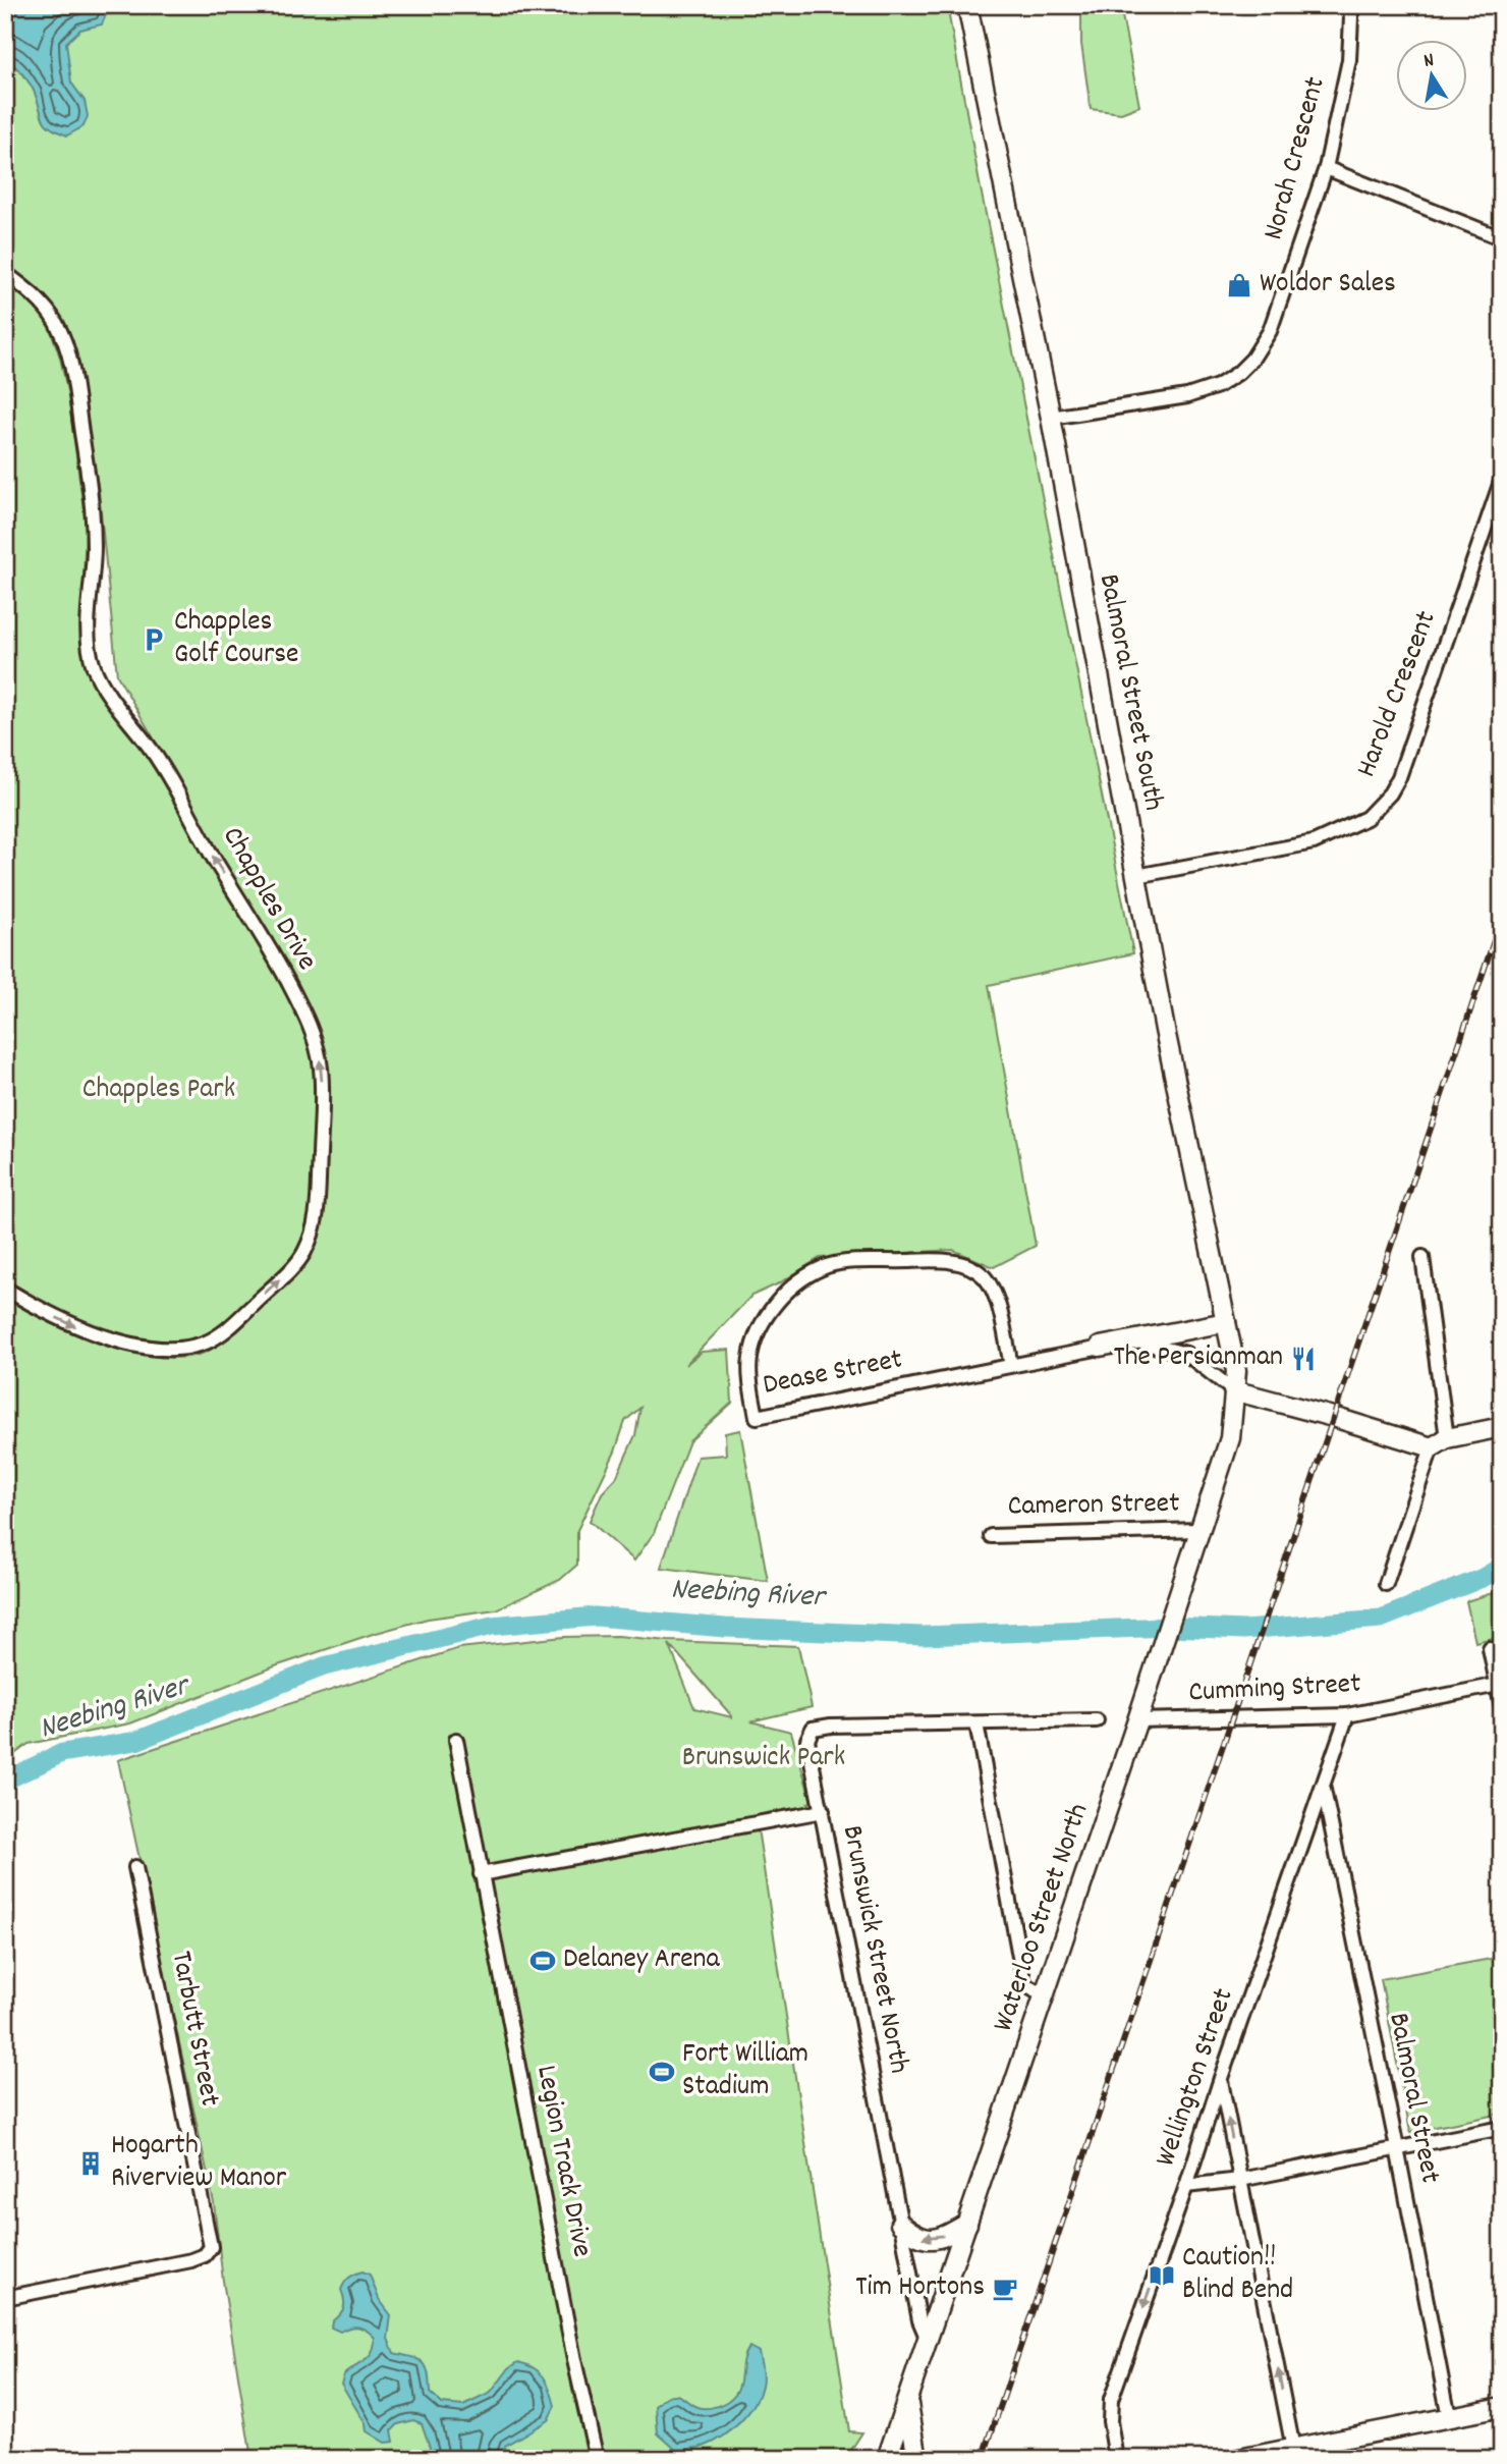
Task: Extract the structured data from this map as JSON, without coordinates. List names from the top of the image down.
{
  "streets": {
    "main road": ["Balmoral Street South", "Waterloo Street North"],
    "street": [
      "Norah Crescent",
      "Harold Crescent",
      "Chapples Drive",
      "Dease Street",
      "Cameron Street",
      "Cumming Street",
      "Brunswick Street North",
      "Tarbutt Street",
      "Wellington Street",
      "Balmoral Street",
      "Legion Track Drive"
    ]
  },
  "crossings": [
    ["Norah Crescent", "Balmoral Street South"],
    ["Balmoral Street South", "Harold Crescent"],
    ["Balmoral Street South", "Dease Street"],
    ["Balmoral Street South", "Waterloo Street North"],
    ["Dease Street", "Waterloo Street North"],
    ["Cameron Street", "Waterloo Street North"],
    ["Cumming Street", "Waterloo Street North"],
    ["Cumming Street", "Wellington Street"],
    ["Waterloo Street North", "Brunswick Street North"],
    ["Wellington Street", "Balmoral Street"]
  ],
  "water": ["Neebing River"],
  "parks": ["Chapples Park", "Brunswick Park"],
  "places": {
    "shop": ["Woldor Sales"],
    "parking": ["Chapples Golf Course"],
    "restaurant": ["The Persianman"],
    "sports": ["Delaney Arena", "Fort William Stadium"],
    "building": ["Hogarth Riverview Manor"],
    "library": ["Caution!! Blind Bend"],
    "cafe": ["Tim Hortons"]
  },
  "north": "top"
}
